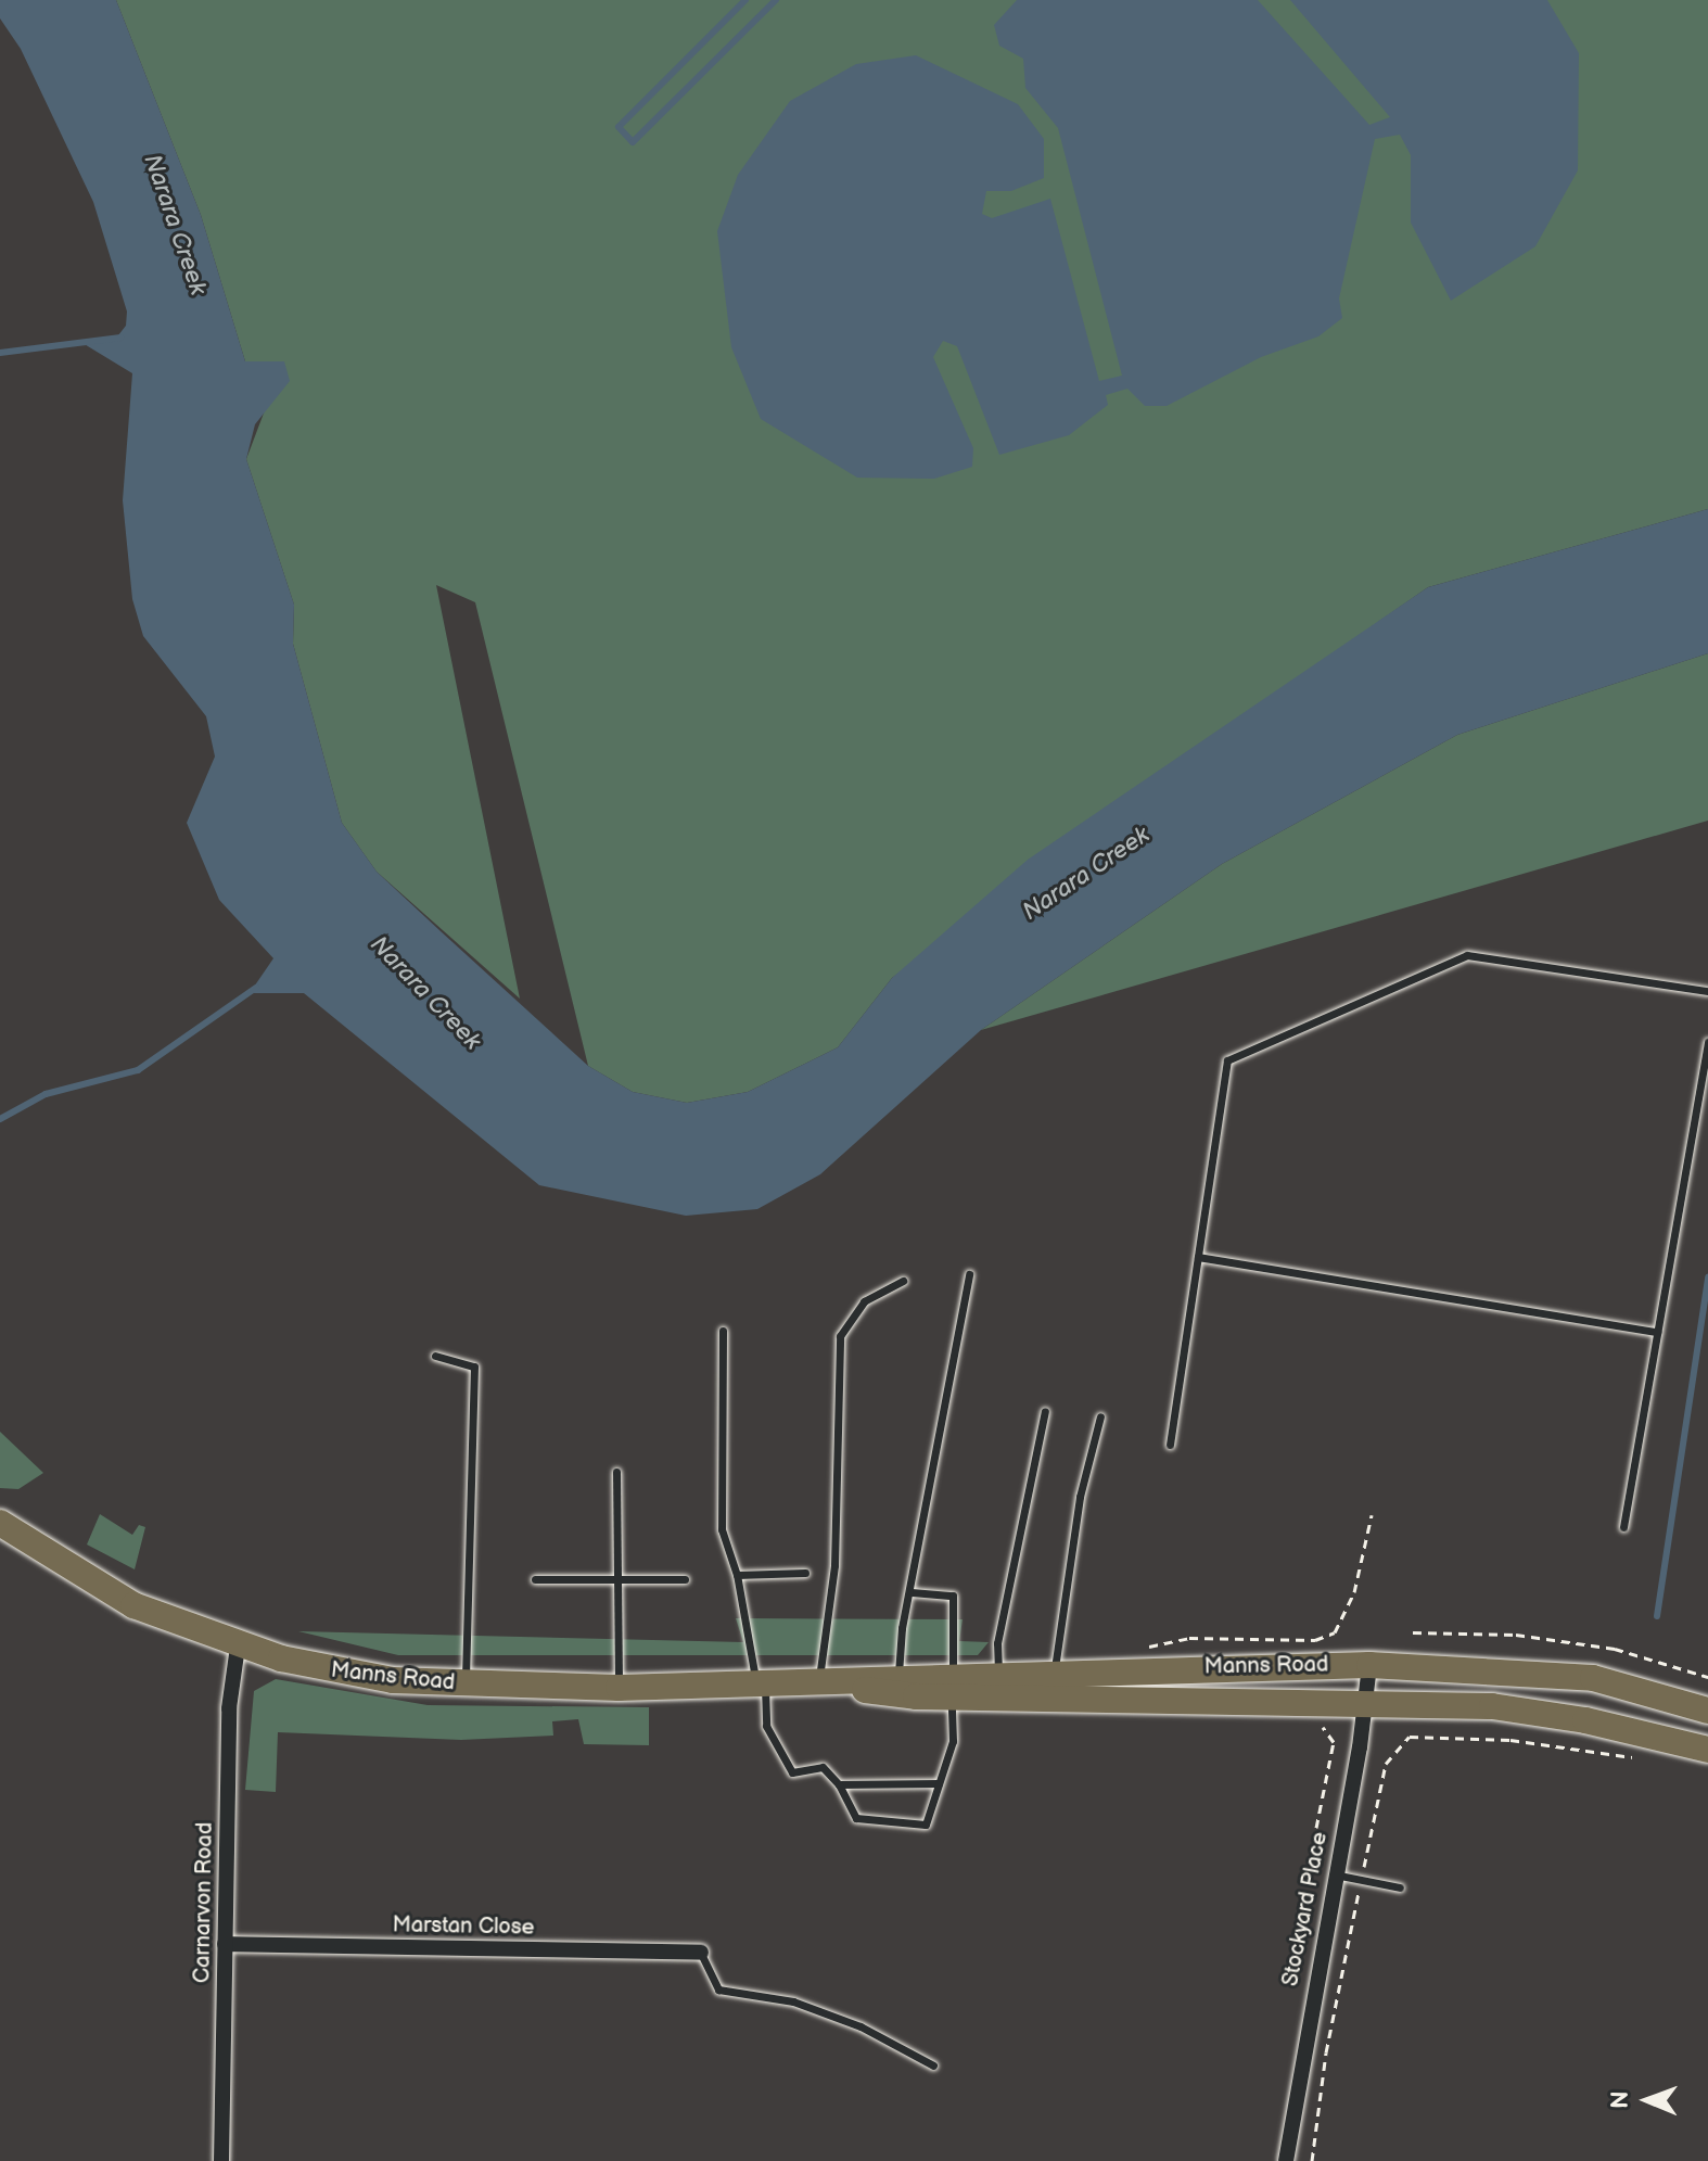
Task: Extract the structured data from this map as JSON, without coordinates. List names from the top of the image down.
{
  "streets": {
    "main road": ["Manns Road"],
    "street": ["Carnarvon Road", "Stockyard Place", "Marstan Close"]
  },
  "crossings": [
    ["Manns Road", "Carnarvon Road"],
    ["Manns Road", "Stockyard Place"],
    ["Carnarvon Road", "Marstan Close"]
  ],
  "water": ["Narara Creek"],
  "north": "left"
}
